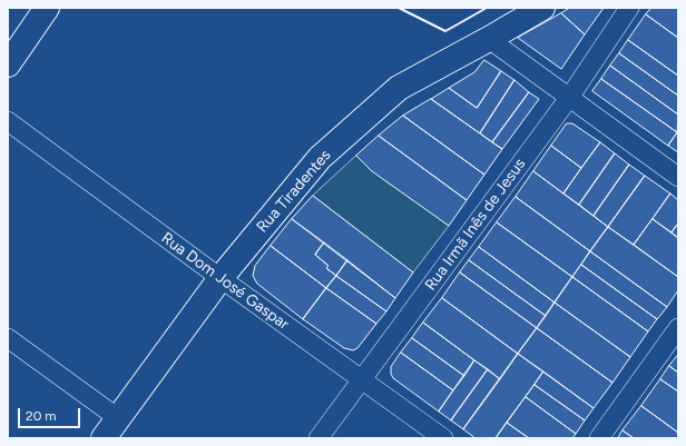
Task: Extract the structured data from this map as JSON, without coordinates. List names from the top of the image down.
{
  "streets": {
    "street": ["Rua Tiradentes", "Rua Irmã Inês de Jesus", "Rua Dom José Gaspar"]
  },
  "crossings": [
    ["Rua Tiradentes", "Rua Dom José Gaspar"],
    ["Rua Irmã Inês de Jesus", "Rua Dom José Gaspar"]
  ],
  "scale_bar": "20 m"
}
